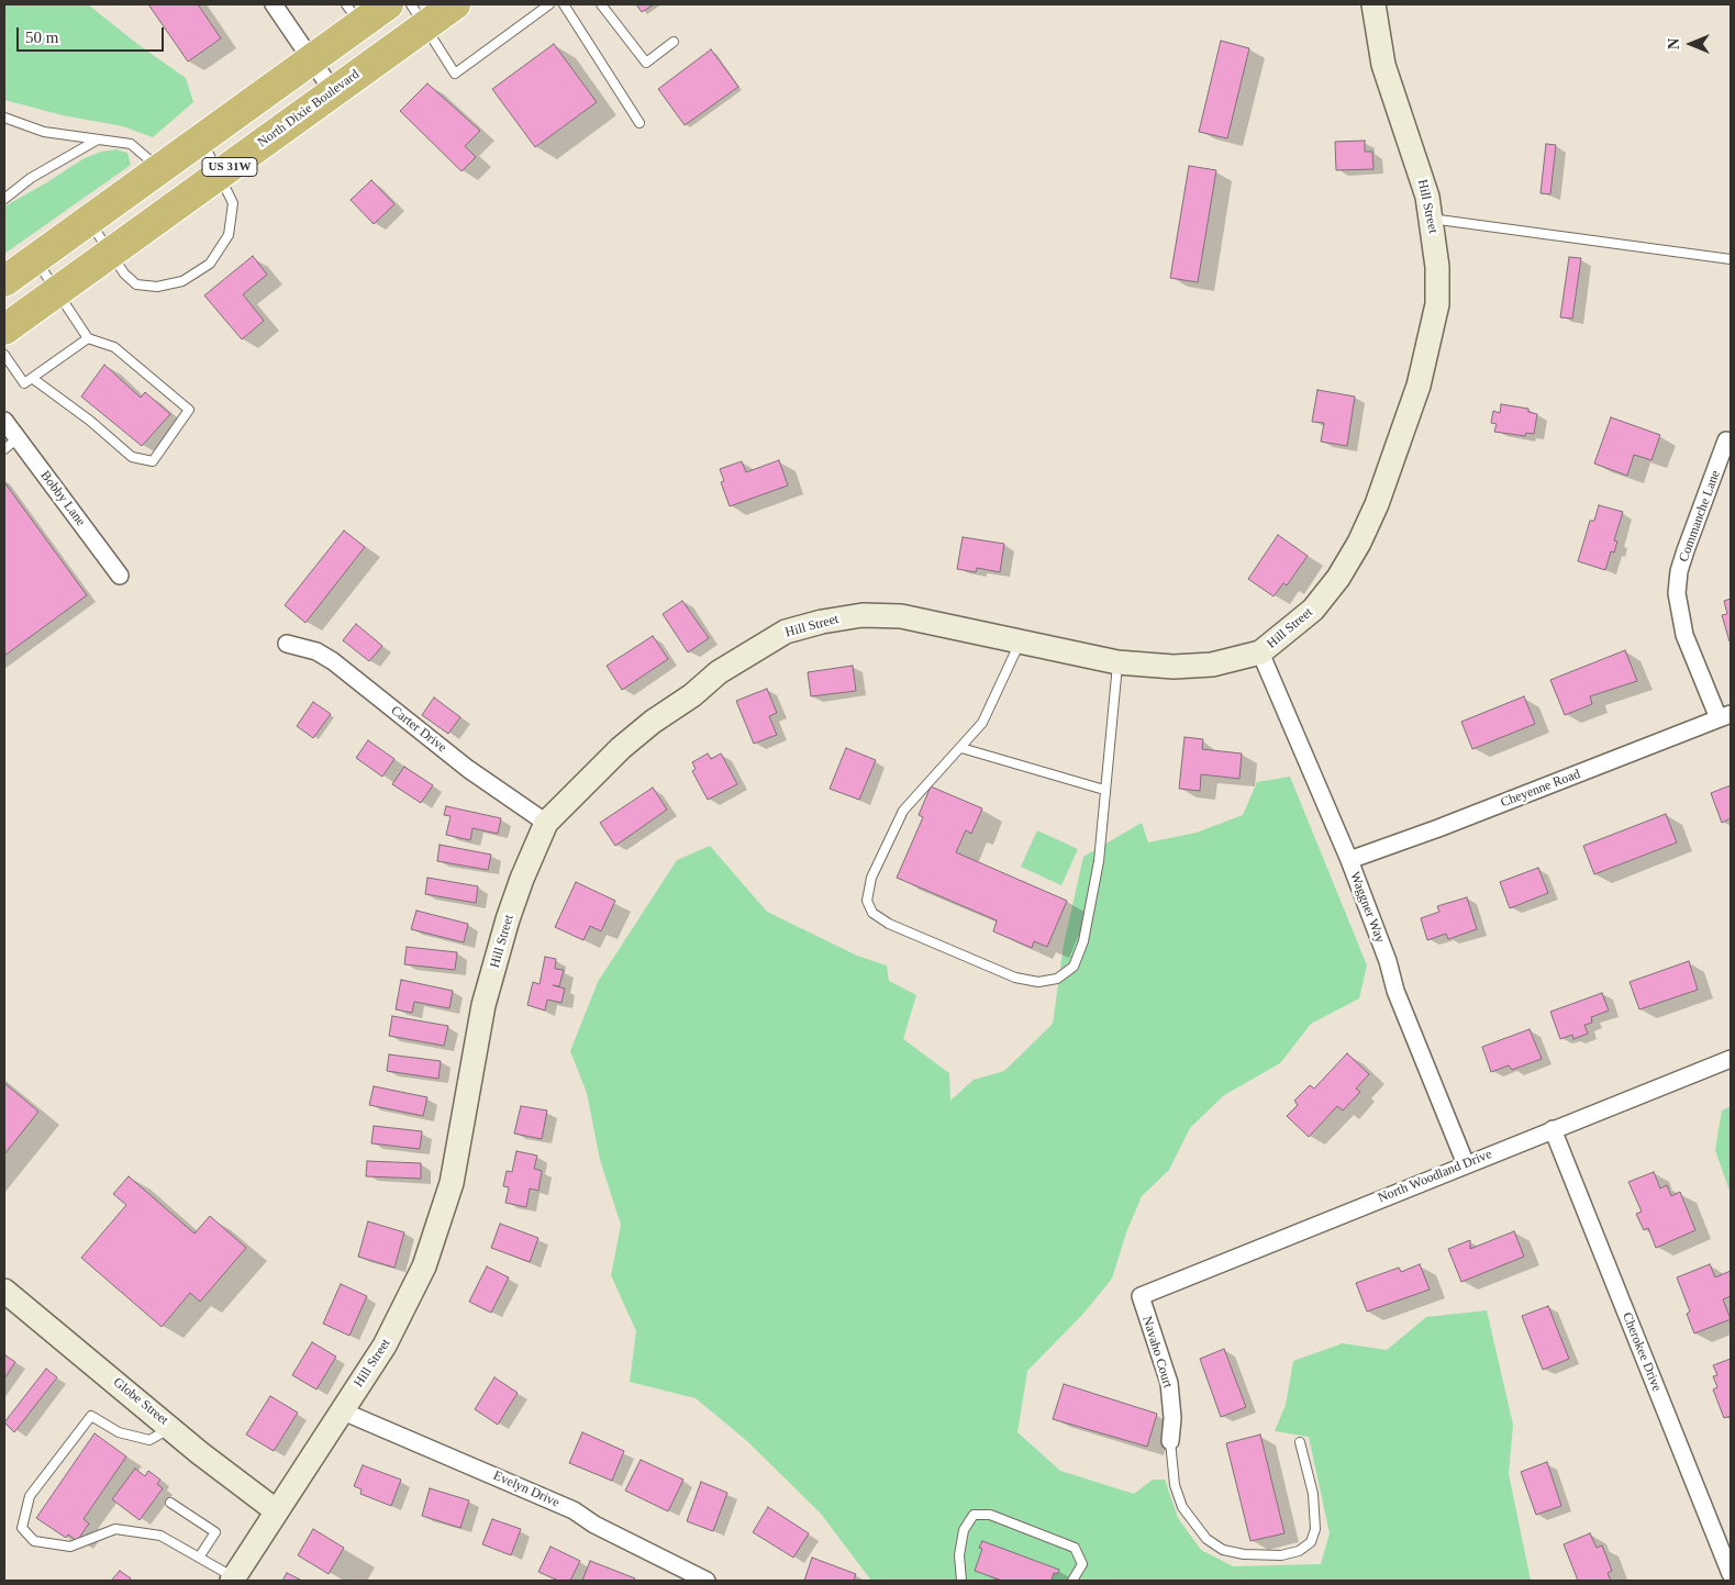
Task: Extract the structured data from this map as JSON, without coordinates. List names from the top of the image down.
{
  "streets": {
    "highway": ["North Dixie Boulevard", "US 31W"],
    "street": [
      "Hill Street",
      "Bobby Lane",
      "Commanche Lane",
      "Carter Drive",
      "Cheyenne Road",
      "Waggner Way",
      "North Woodland Drive",
      "Navaho Court",
      "Cherokee Drive",
      "Globe Street",
      "Evelyn Drive"
    ]
  },
  "crossings": [
    ["Hill Street", "Carter Drive"],
    ["Hill Street", "Waggner Way"],
    ["Hill Street", "Globe Street"],
    ["Hill Street", "Evelyn Drive"],
    ["Commanche Lane", "Cheyenne Road"],
    ["Cheyenne Road", "Waggner Way"],
    ["Waggner Way", "North Woodland Drive"],
    ["North Woodland Drive", "Navaho Court"],
    ["North Woodland Drive", "Cherokee Drive"]
  ],
  "scale_bar": "50 m",
  "north": "left"
}
